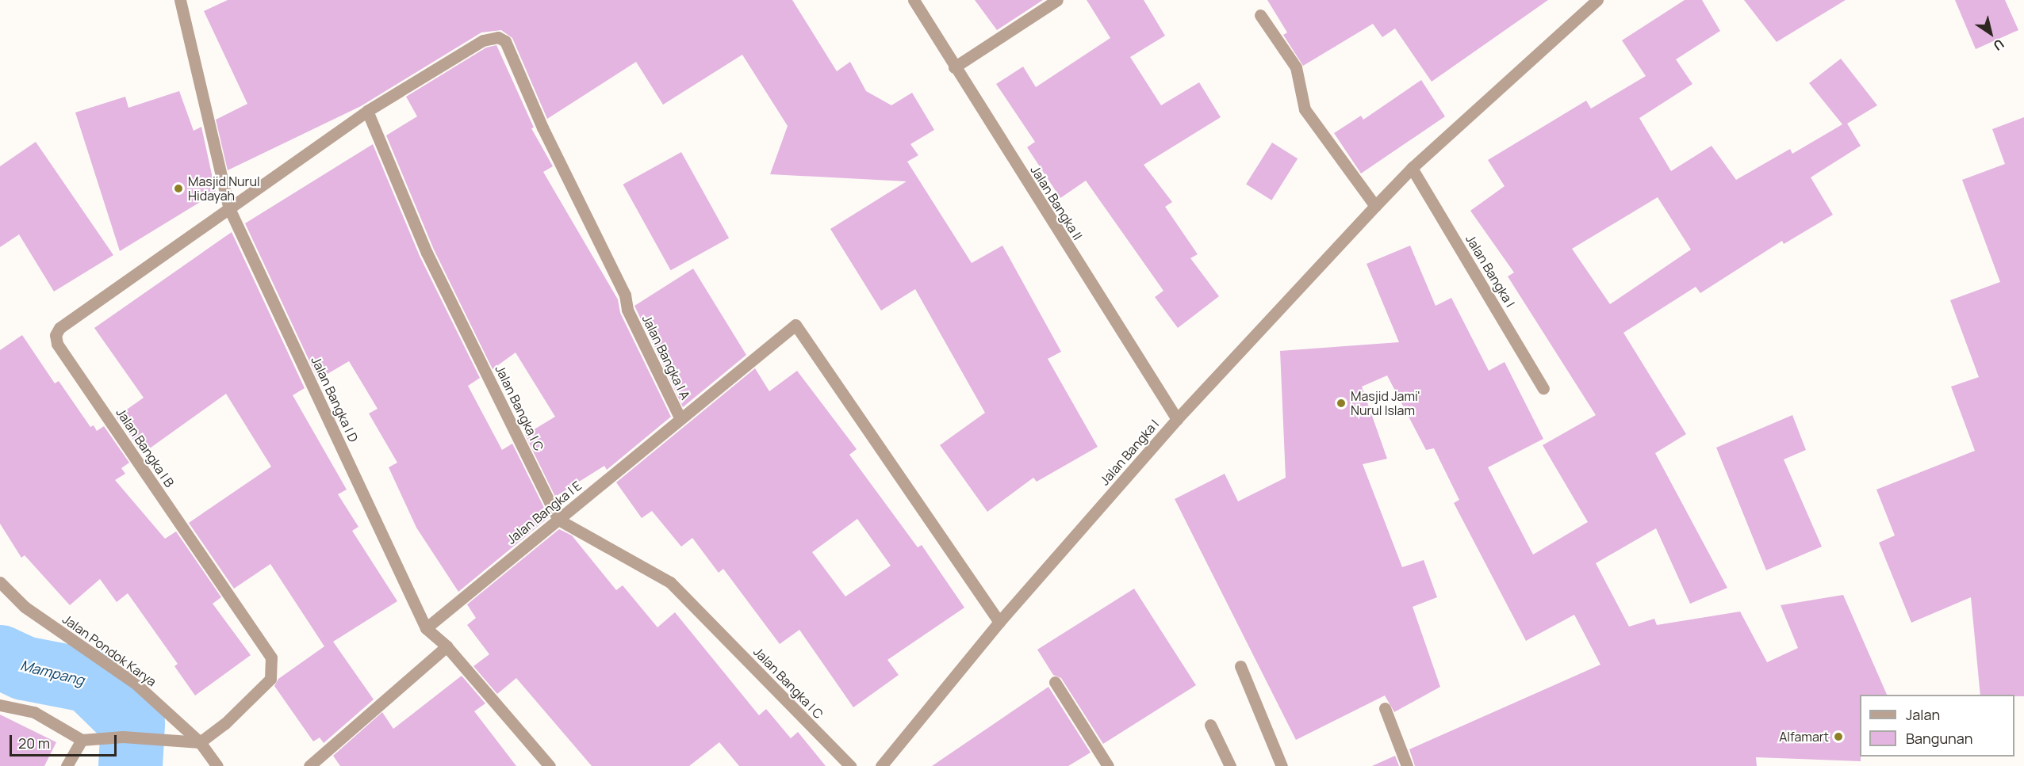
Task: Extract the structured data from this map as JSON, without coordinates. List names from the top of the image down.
{
  "streets": {
    "street": [
      "Jalan Bangka II",
      "Jalan Bangka I",
      "Jalan Bangka I A",
      "Jalan Bangka I D",
      "Jalan Bangka I C",
      "Jalan Bangka I B",
      "Jalan Bangka I E",
      "Jalan Pondok Karya"
    ]
  },
  "crossings": [
    ["Jalan Bangka II", "Jalan Bangka I"],
    ["Jalan Bangka I", "Jalan Bangka I A"],
    ["Jalan Bangka I A", "Jalan Bangka I C"],
    ["Jalan Bangka I A", "Jalan Bangka I E"],
    ["Jalan Bangka I D", "Jalan Bangka I B"],
    ["Jalan Bangka I D", "Jalan Bangka I E"],
    ["Jalan Bangka I C", "Jalan Bangka I E"],
    ["Jalan Bangka I B", "Jalan Pondok Karya"]
  ],
  "water": ["Mampang"],
  "places": ["Masjid Nurul Hidayah", "Masjid Jami' Nurul Islam", "Alfamart"],
  "legend": ["Jalan", "Bangunan"],
  "scale_bar": "20 m",
  "north": "bottom right"
}
